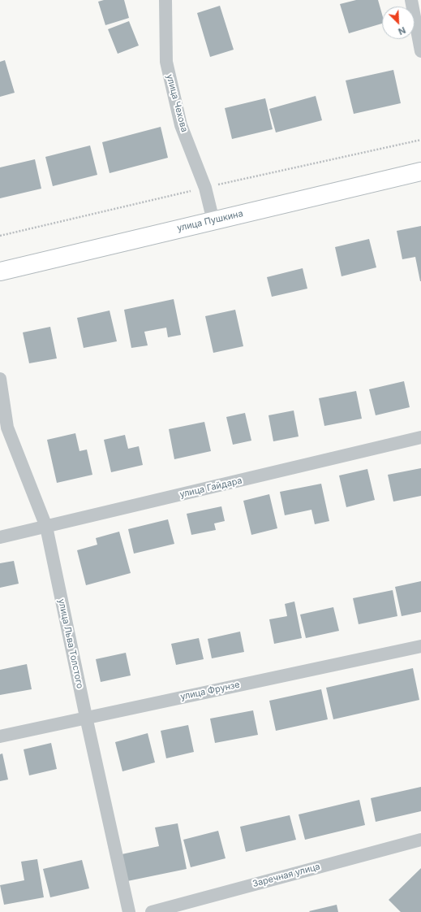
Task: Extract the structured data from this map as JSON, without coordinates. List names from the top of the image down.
{
  "streets": {
    "street": [
      "улица Чехова",
      "улица Пушкина",
      "улица Гайдара",
      "улица Льва Толстого",
      "улица Фрунзе",
      "Заречная улица"
    ]
  },
  "crossings": [
    ["улица Чехова", "улица Пушкина"],
    ["улица Гайдара", "улица Льва Толстого"],
    ["улица Льва Толстого", "улица Фрунзе"]
  ],
  "north": "bottom right"
}
